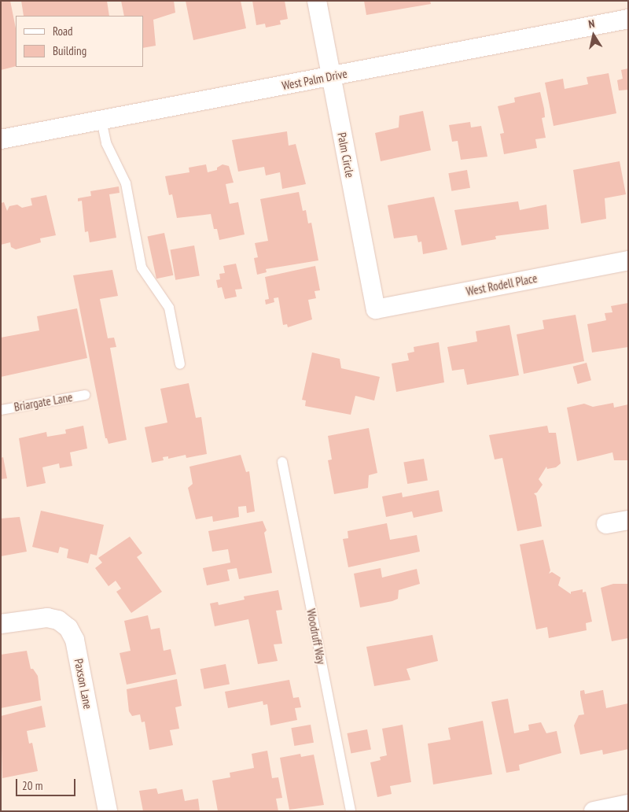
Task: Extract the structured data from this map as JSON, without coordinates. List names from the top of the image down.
{
  "streets": {
    "street": [
      "West Palm Drive",
      "Palm Circle",
      "West Rodell Place",
      "Paxson Lane"
    ],
    "lane": ["Briargate Lane", "Woodruff Way"]
  },
  "crossings": [
    ["West Palm Drive", "Palm Circle"],
    ["Palm Circle", "West Rodell Place"]
  ],
  "legend": ["Road", "Building"],
  "scale_bar": "20 m",
  "north": "top"
}
